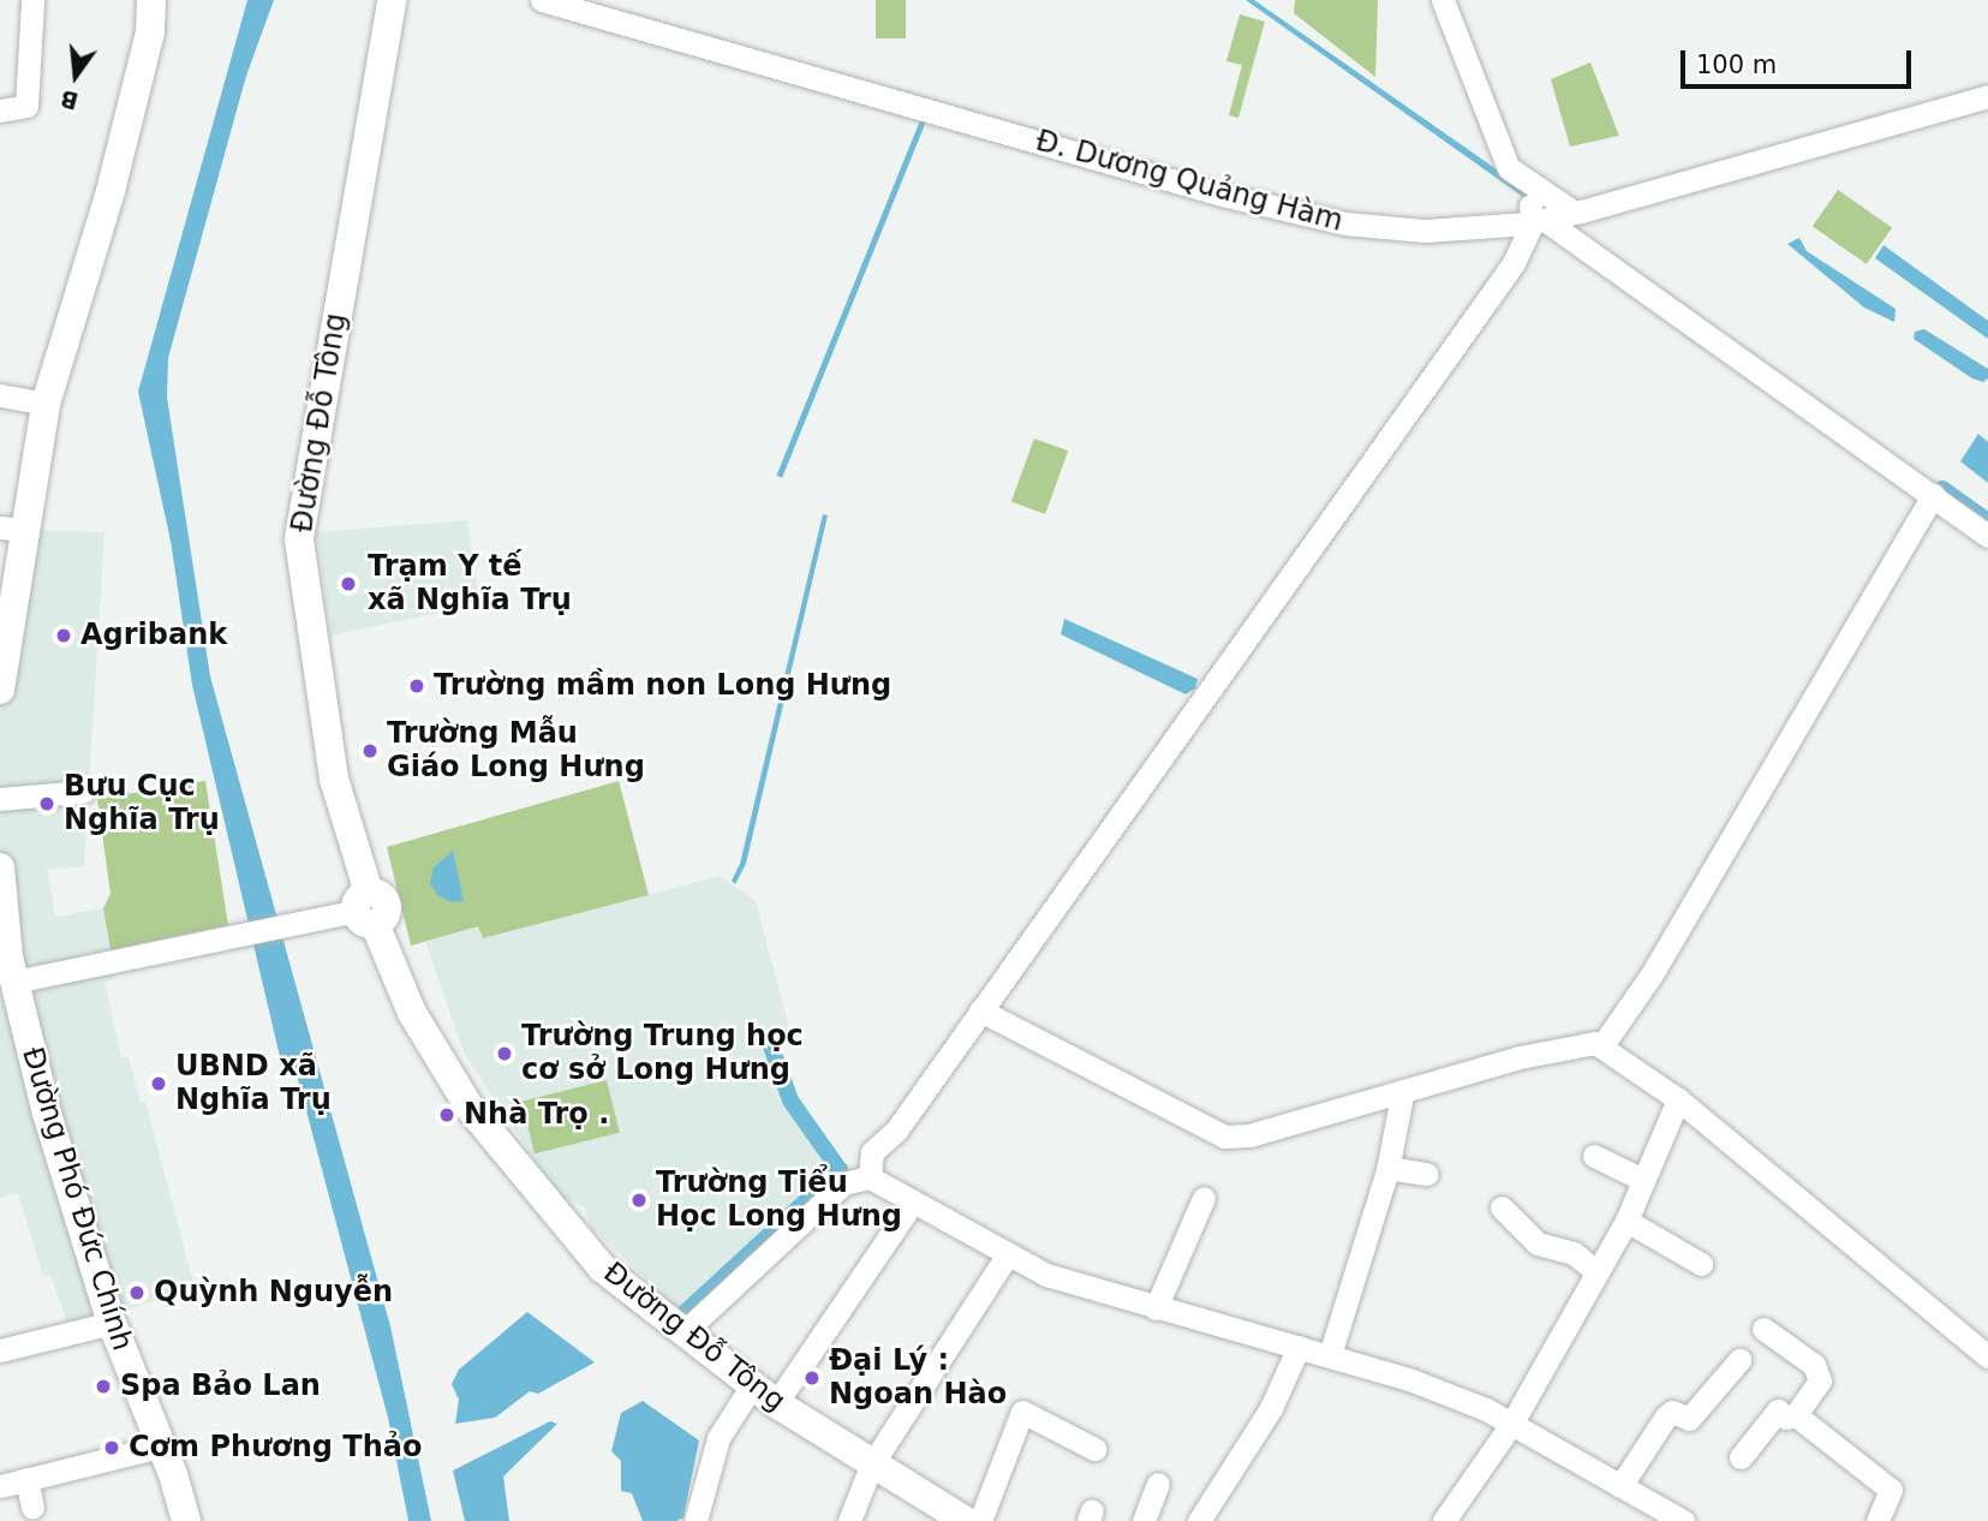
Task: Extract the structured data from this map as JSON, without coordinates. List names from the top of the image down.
{
  "streets": {
    "main road": ["Đường Đỗ Tông", "Đường Phó Đức Chính"],
    "street": ["Đ. Dương Quảng Hàm"]
  },
  "places": [
    "Trạm Y tế xã Nghĩa Trụ",
    "Agribank",
    "Trường mầm non Long Hưng",
    "Trường Mẫu Giáo Long Hưng",
    "Bưu Cục Nghĩa Trụ",
    "Trường Trung học cơ sở Long Hưng",
    "UBND xã Nghĩa Trụ",
    "Nhà Trọ .",
    "Trường Tiểu Học Long Hưng",
    "Quỳnh Nguyễn",
    "Đại Lý : Ngoan Hào",
    "Spa Bảo Lan",
    "Cơm Phương Thảo"
  ],
  "scale_bar": "100 m",
  "north": "bottom"
}
